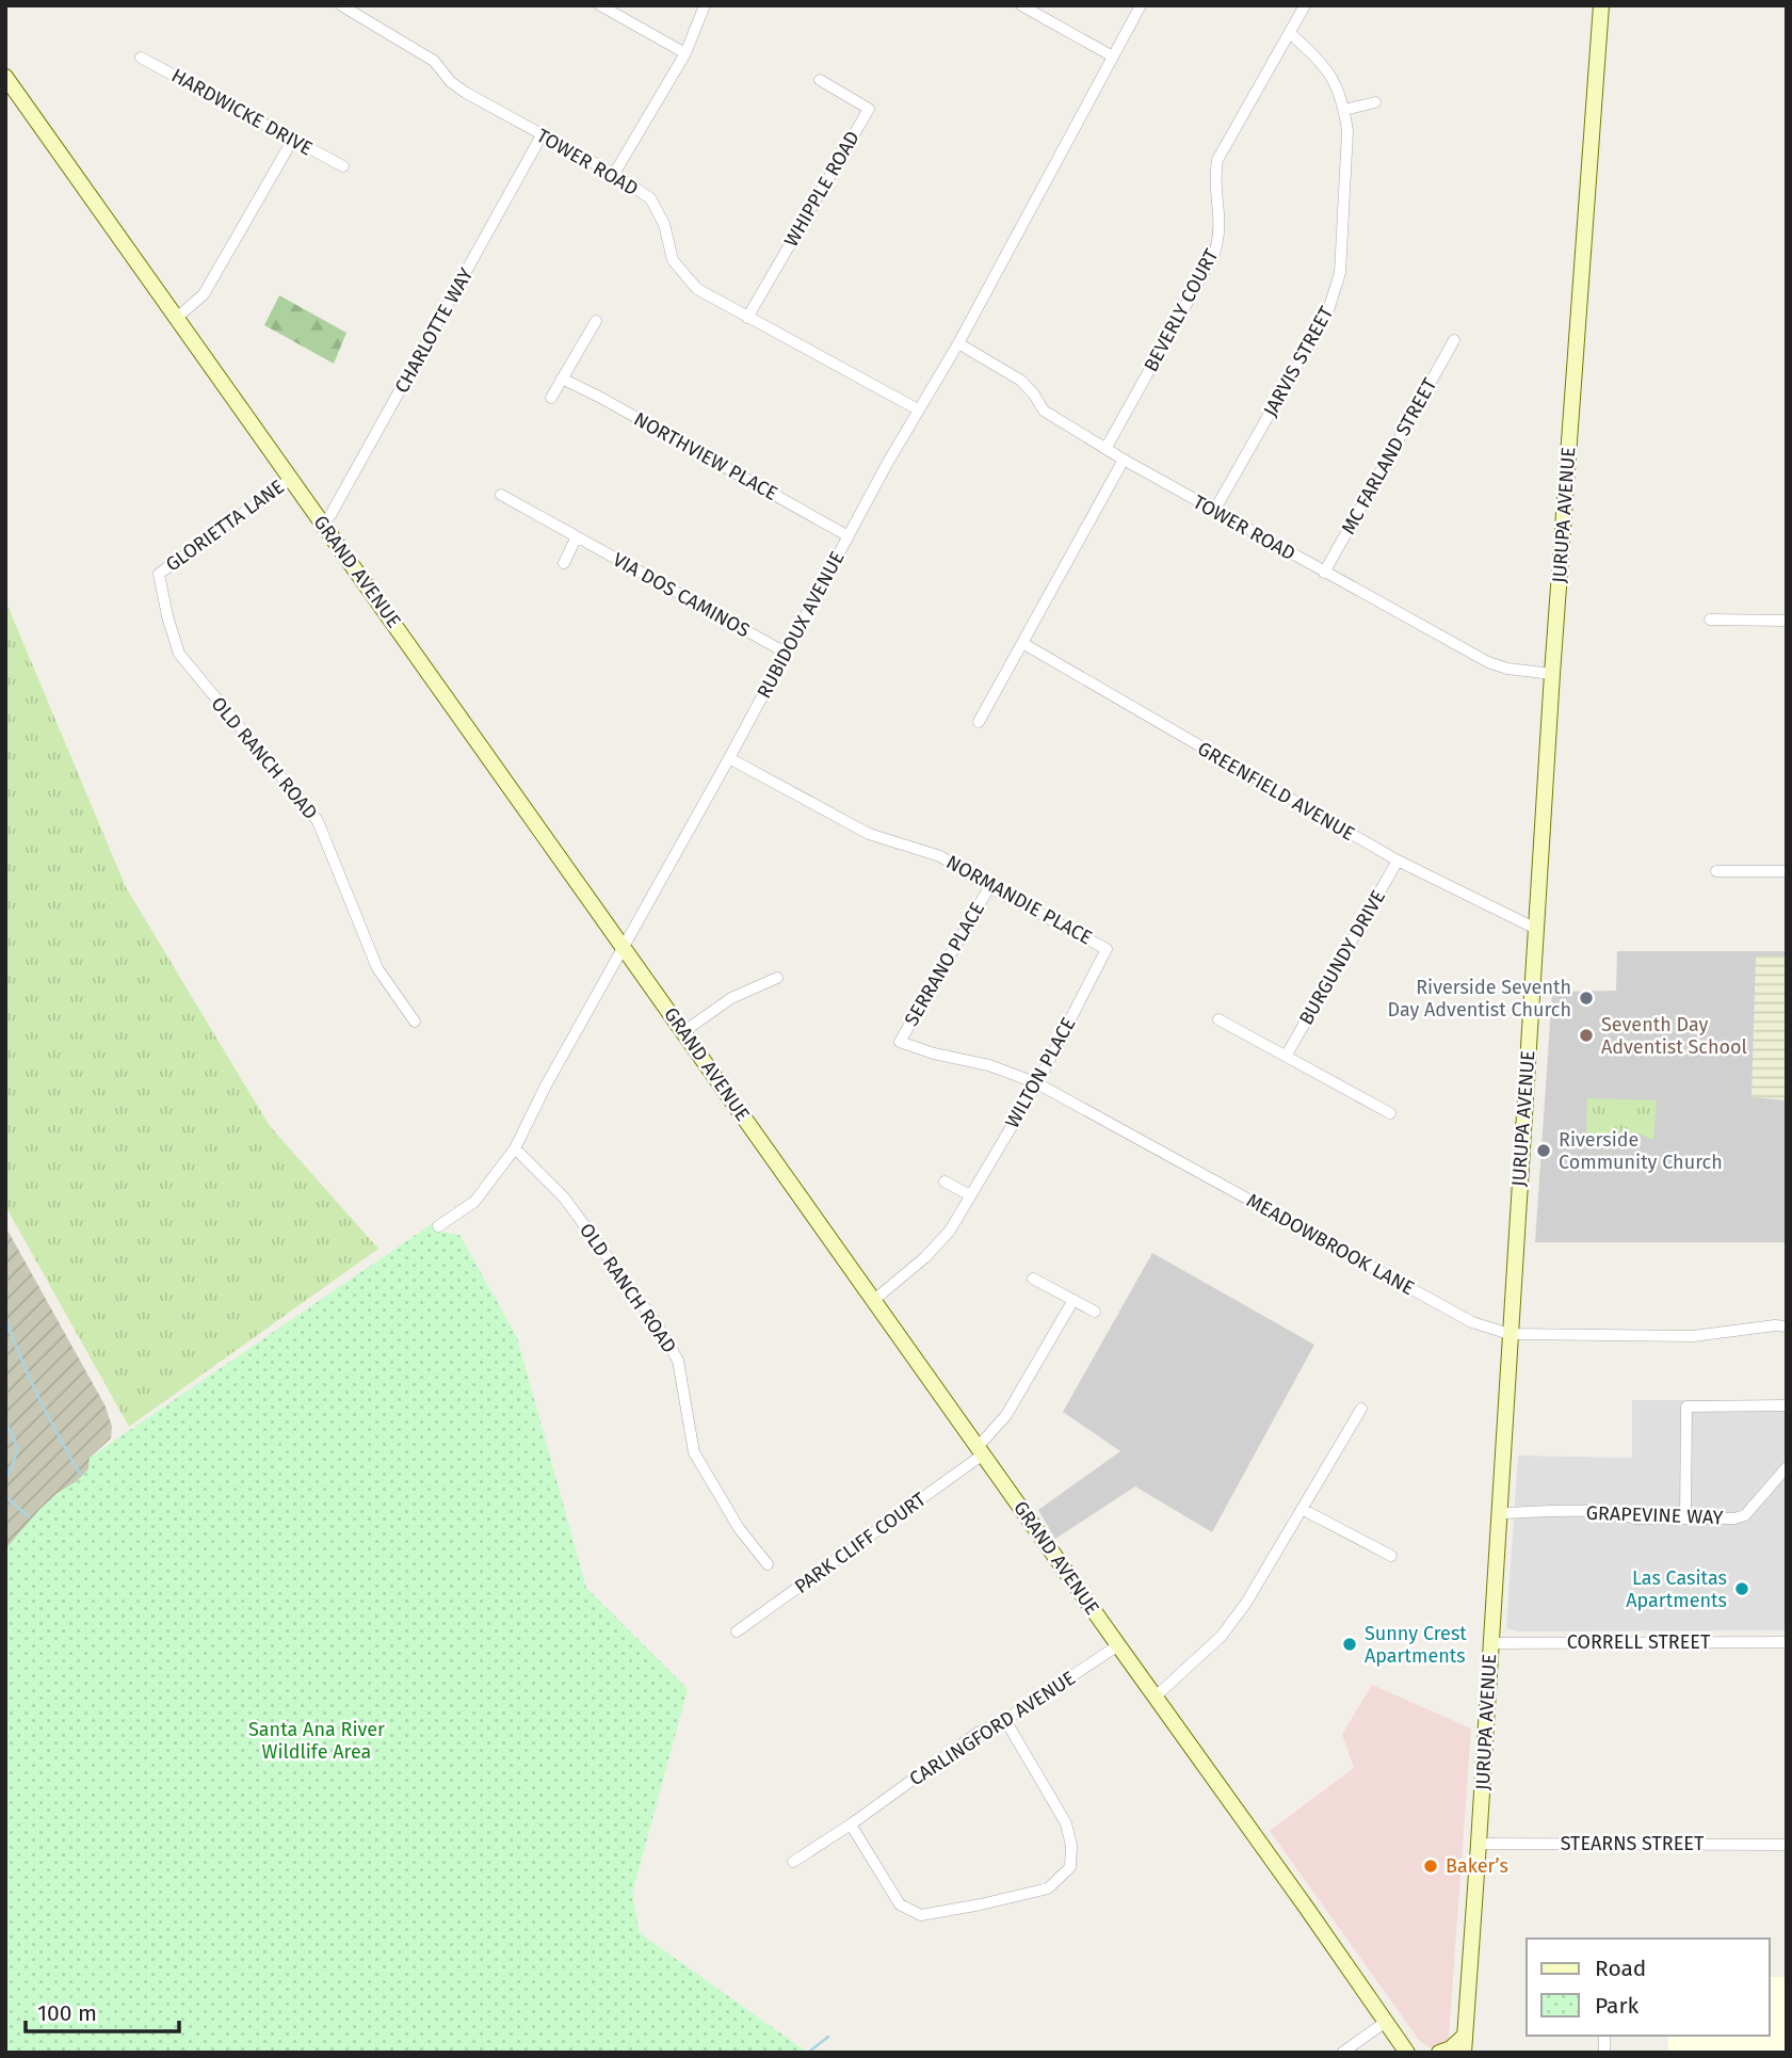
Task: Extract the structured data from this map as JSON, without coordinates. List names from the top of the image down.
{
  "streets": {
    "street": [
      "HARDWICKE DRIVE",
      "TOWER ROAD",
      "WHIPPLE ROAD",
      "BEVERLY COURT",
      "CHARLOTTE WAY",
      "JARVIS STREET",
      "NORTHVIEW PLACE",
      "MC FARLAND STREET",
      "JURUPA AVENUE",
      "GLORIETTA LANE",
      "GRAND AVENUE",
      "VIA DOS CAMINOS",
      "RUBIDOUX AVENUE",
      "OLD RANCH ROAD",
      "GREENFIELD AVENUE",
      "NORMANDIE PLACE",
      "BURGUNDY DRIVE",
      "SERRANO PLACE",
      "WILTON PLACE",
      "MEADOWBROOK LANE",
      "GRAPEVINE WAY",
      "PARK CLIFF COURT",
      "CORRELL STREET",
      "CARLINGFORD AVENUE",
      "STEARNS STREET"
    ]
  },
  "crossings": [
    ["TOWER ROAD", "WHIPPLE ROAD"],
    ["TOWER ROAD", "BEVERLY COURT"],
    ["TOWER ROAD", "CHARLOTTE WAY"],
    ["TOWER ROAD", "JARVIS STREET"],
    ["TOWER ROAD", "MC FARLAND STREET"],
    ["TOWER ROAD", "JURUPA AVENUE"],
    ["TOWER ROAD", "RUBIDOUX AVENUE"],
    ["BEVERLY COURT", "JARVIS STREET"],
    ["CHARLOTTE WAY", "GRAND AVENUE"],
    ["NORTHVIEW PLACE", "RUBIDOUX AVENUE"],
    ["JURUPA AVENUE", "GREENFIELD AVENUE"],
    ["JURUPA AVENUE", "MEADOWBROOK LANE"],
    ["JURUPA AVENUE", "GRAPEVINE WAY"],
    ["JURUPA AVENUE", "CORRELL STREET"],
    ["JURUPA AVENUE", "STEARNS STREET"],
    ["GLORIETTA LANE", "GRAND AVENUE"],
    ["GLORIETTA LANE", "OLD RANCH ROAD"],
    ["GRAND AVENUE", "RUBIDOUX AVENUE"],
    ["GRAND AVENUE", "WILTON PLACE"],
    ["GRAND AVENUE", "PARK CLIFF COURT"],
    ["GRAND AVENUE", "CARLINGFORD AVENUE"],
    ["VIA DOS CAMINOS", "RUBIDOUX AVENUE"],
    ["RUBIDOUX AVENUE", "OLD RANCH ROAD"],
    ["RUBIDOUX AVENUE", "NORMANDIE PLACE"],
    ["GREENFIELD AVENUE", "BURGUNDY DRIVE"],
    ["NORMANDIE PLACE", "SERRANO PLACE"],
    ["NORMANDIE PLACE", "WILTON PLACE"],
    ["SERRANO PLACE", "MEADOWBROOK LANE"],
    ["WILTON PLACE", "MEADOWBROOK LANE"]
  ],
  "parks": ["Santa Ana River Wildlife Area"],
  "places": [
    "Riverside Seventh Day Adventist Church",
    "Seventh Day Adventist School",
    "Riverside Community Church",
    "Las Casitas Apartments",
    "Sunny Crest Apartments",
    "Baker’s"
  ],
  "legend": ["Road", "Park"],
  "scale_bar": "100 m"
}
